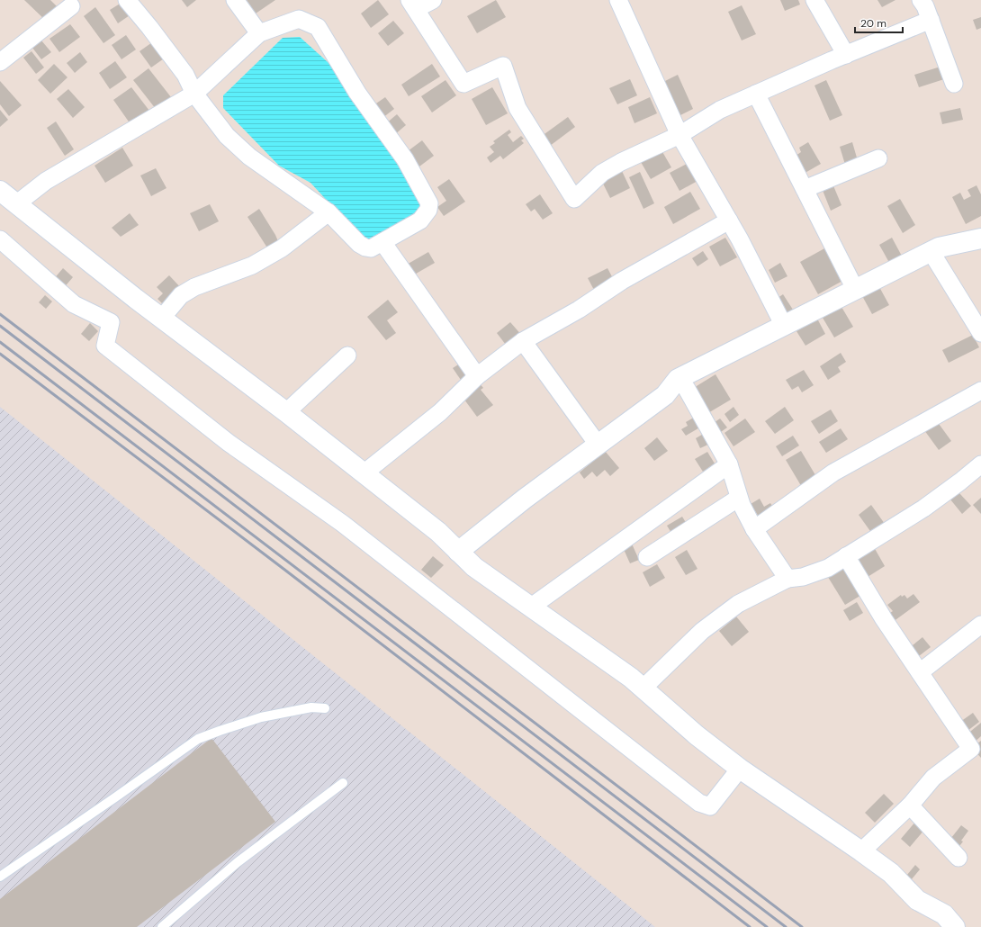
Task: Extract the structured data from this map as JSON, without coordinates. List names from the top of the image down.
{
  "scale_bar": "20 m"
}
